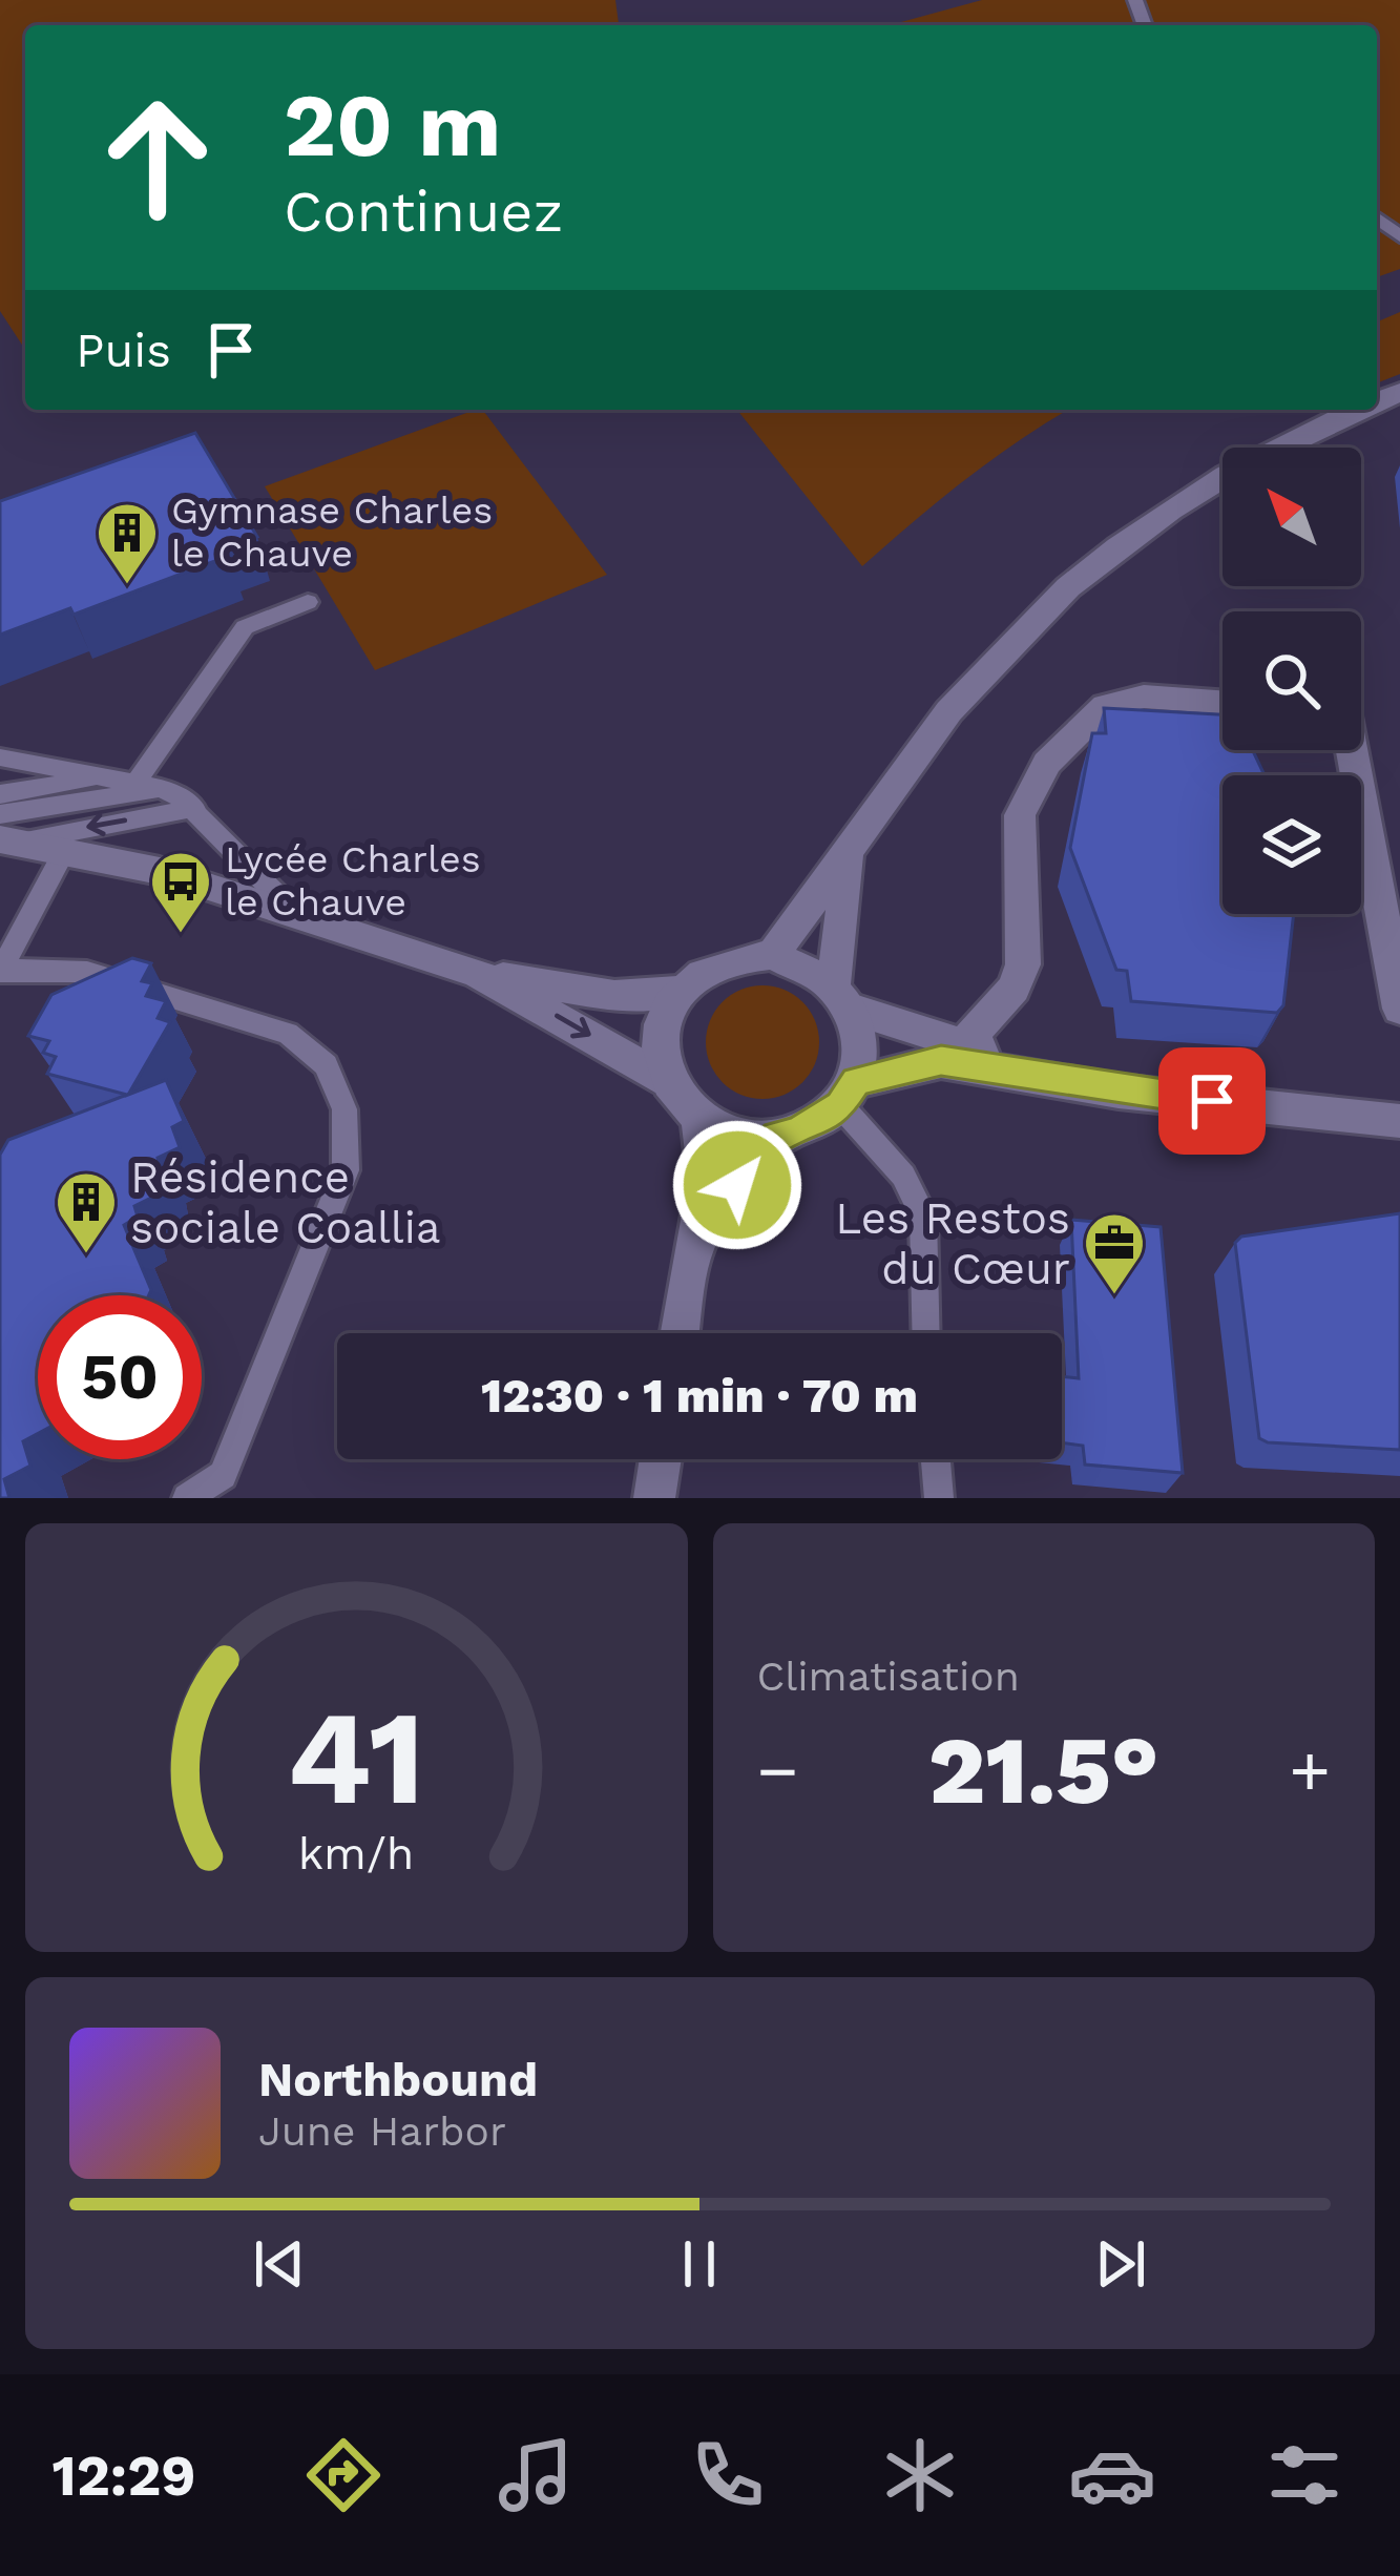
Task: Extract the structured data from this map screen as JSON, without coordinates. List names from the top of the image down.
{
  "places": {
    "building": ["Gymnase Charles le Chauve", "Résidence sociale Coallia"],
    "bus stop": ["Lycée Charles le Chauve"],
    "office": ["Les Restos du Cœur"]
  },
  "north": "top left",
  "page": {
    "turn": ["20 m", "Continuez"],
    "then": "Puis",
    "limit": "50",
    "trip": "12:30 · 1 min · 70 m",
    "tile": "Climatisation",
    "heat": ["−", "21.5°", "+"],
    "song": ["Northbound", "June Harbor"],
    "tabs": "12:29",
    "gauge": ["41", "km/h"]
  }
}
